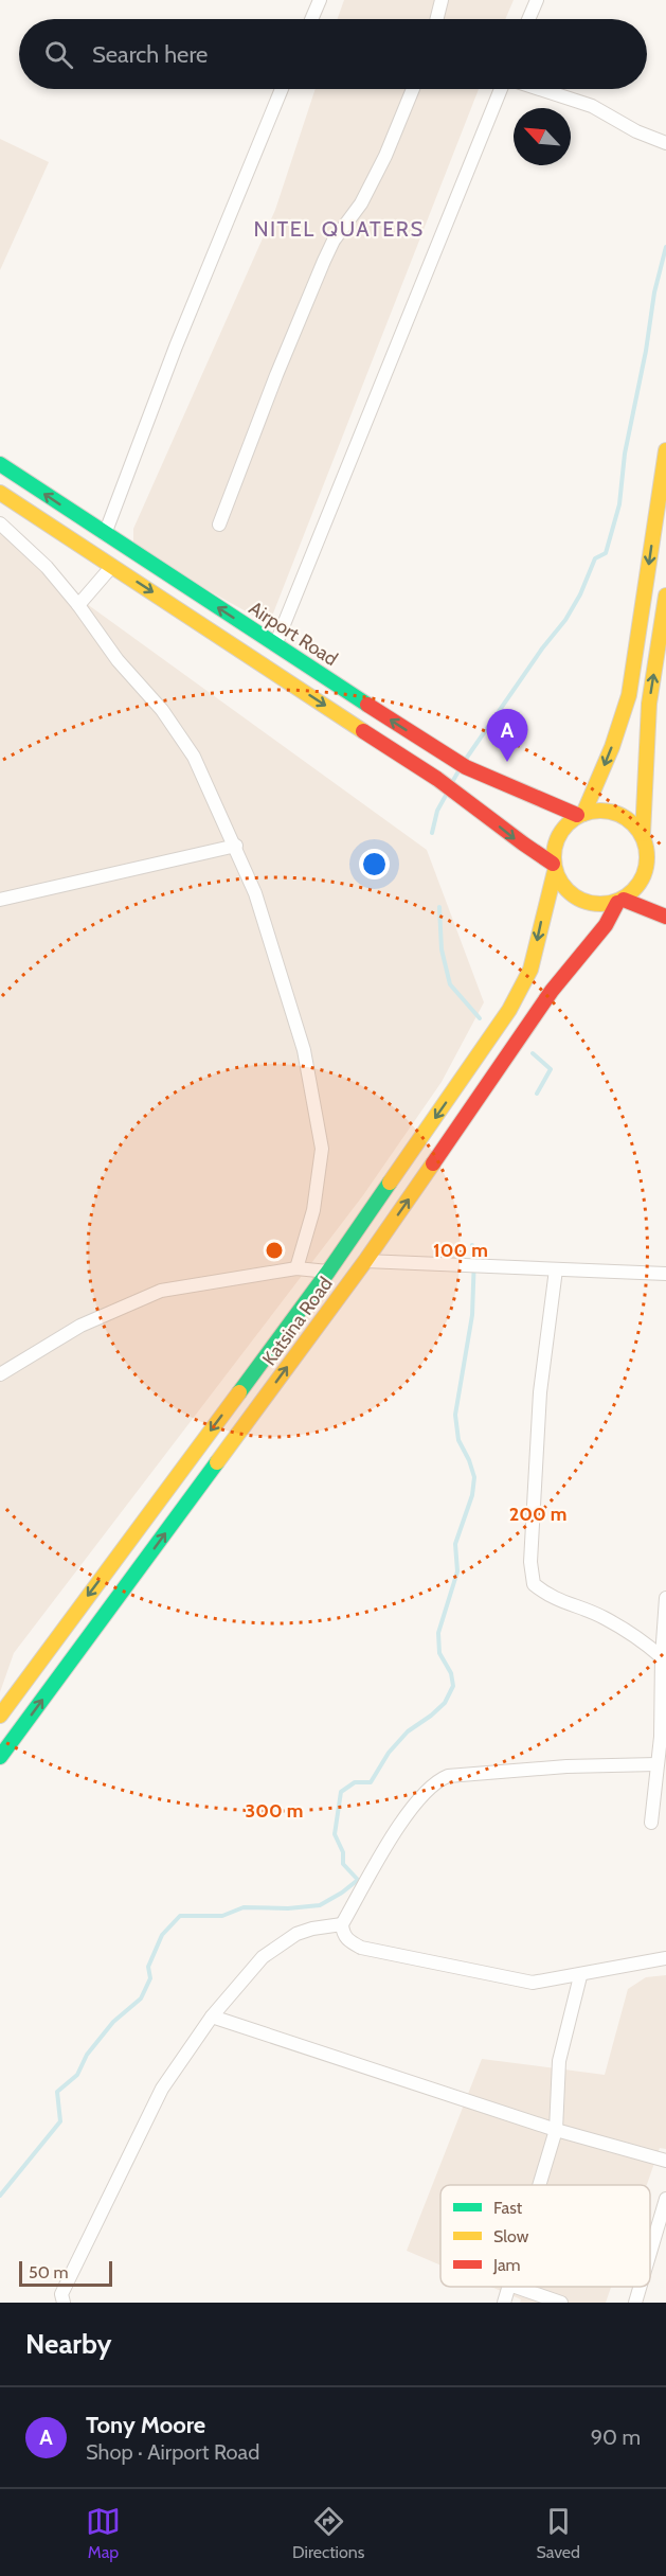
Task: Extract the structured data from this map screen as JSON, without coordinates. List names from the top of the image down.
{
  "streets": {
    "main road": ["Airport Road", "Katsina Road"]
  },
  "crossings": [
    ["Airport Road", "Katsina Road"]
  ],
  "districts": ["NITEL QUATERS"],
  "legend": ["Fast", "Slow", "Jam"],
  "scale_bar": "50 m",
  "north": "top left",
  "page": {
    "search": "Search here",
    "pins": "A",
    "scale": "50 m",
    "heading": "Nearby",
    "list": [
      {
        "mark": "A",
        "name": "Tony Moore",
        "note": "Shop · Airport Road",
        "value": "90 m"
      }
    ],
    "nav": ["Map", "Directions", "Saved"]
  },
  "rings": ["100 m", "200 m", "300 m"]
}
